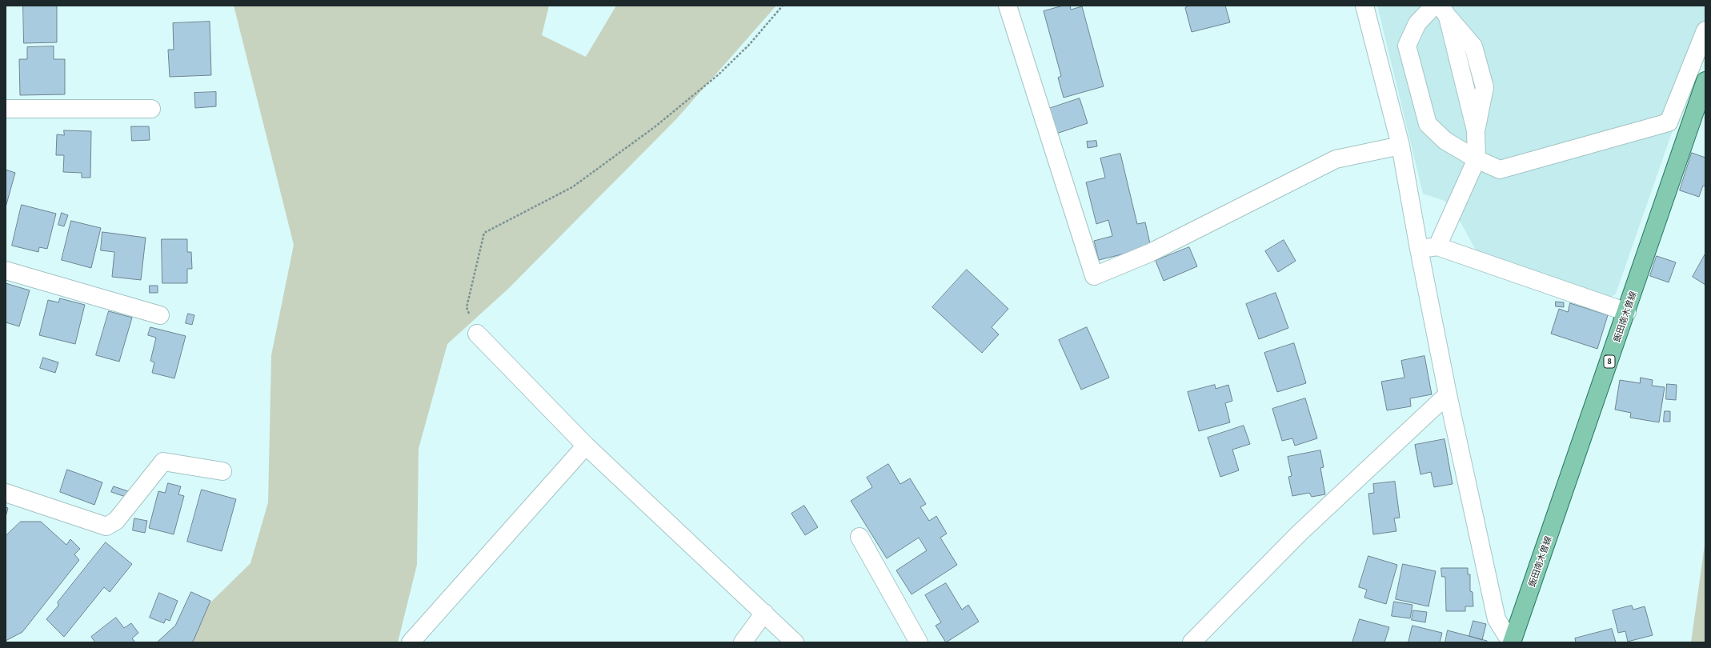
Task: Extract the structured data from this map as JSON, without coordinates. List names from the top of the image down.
{
  "streets": {
    "main road": ["飯田南木曽線", "8"]
  }
}
